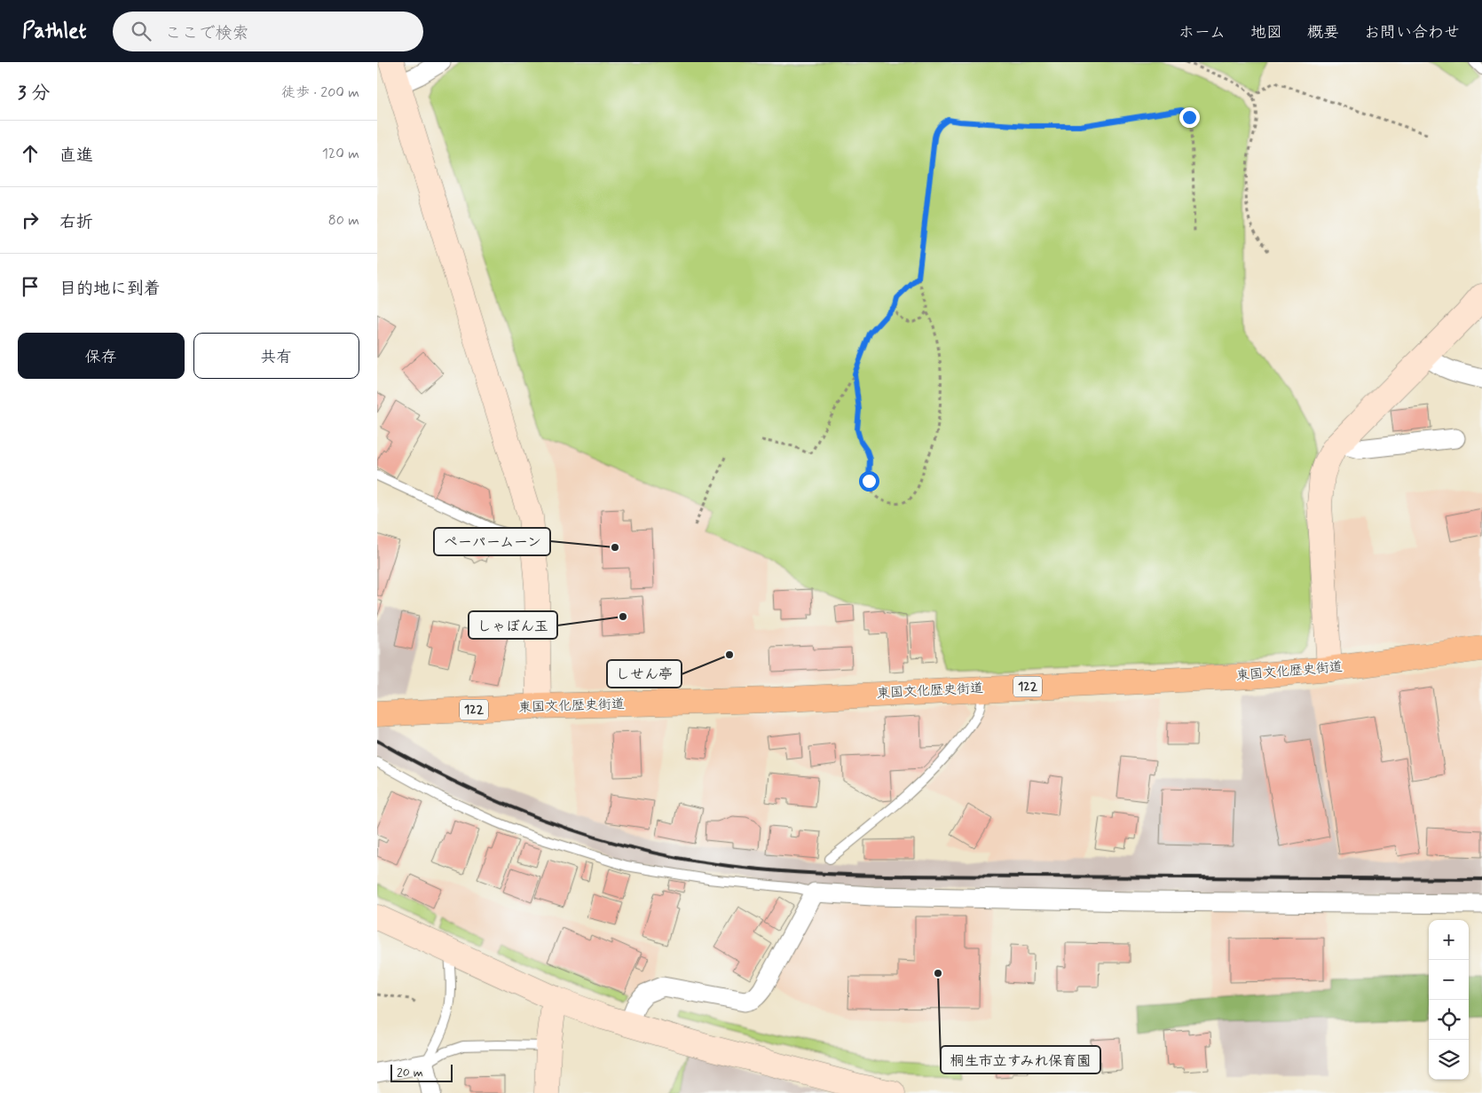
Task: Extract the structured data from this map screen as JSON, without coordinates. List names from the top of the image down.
{
  "streets": {
    "highway": ["東国文化歴史街道", "122"]
  },
  "places": [
    "ペーパームーン",
    "しゃぼん玉",
    "しせん亭",
    "桐生市立すみれ保育園"
  ],
  "scale_bar": "20 m",
  "page": {
    "header": "Pathlet",
    "search": "ここで検索",
    "nav": [
      "ホーム",
      "地図",
      "概要",
      "お問い合わせ"
    ],
    "heading": ["3 分", "徒歩 · 200 m"],
    "list": [
      ["直進", "120 m"],
      ["右折", "80 m"],
      "目的地に到着"
    ],
    "buttons": ["保存", "共有"],
    "map_buttons": ["+", "−"],
    "scale": "20 m"
  }
}
